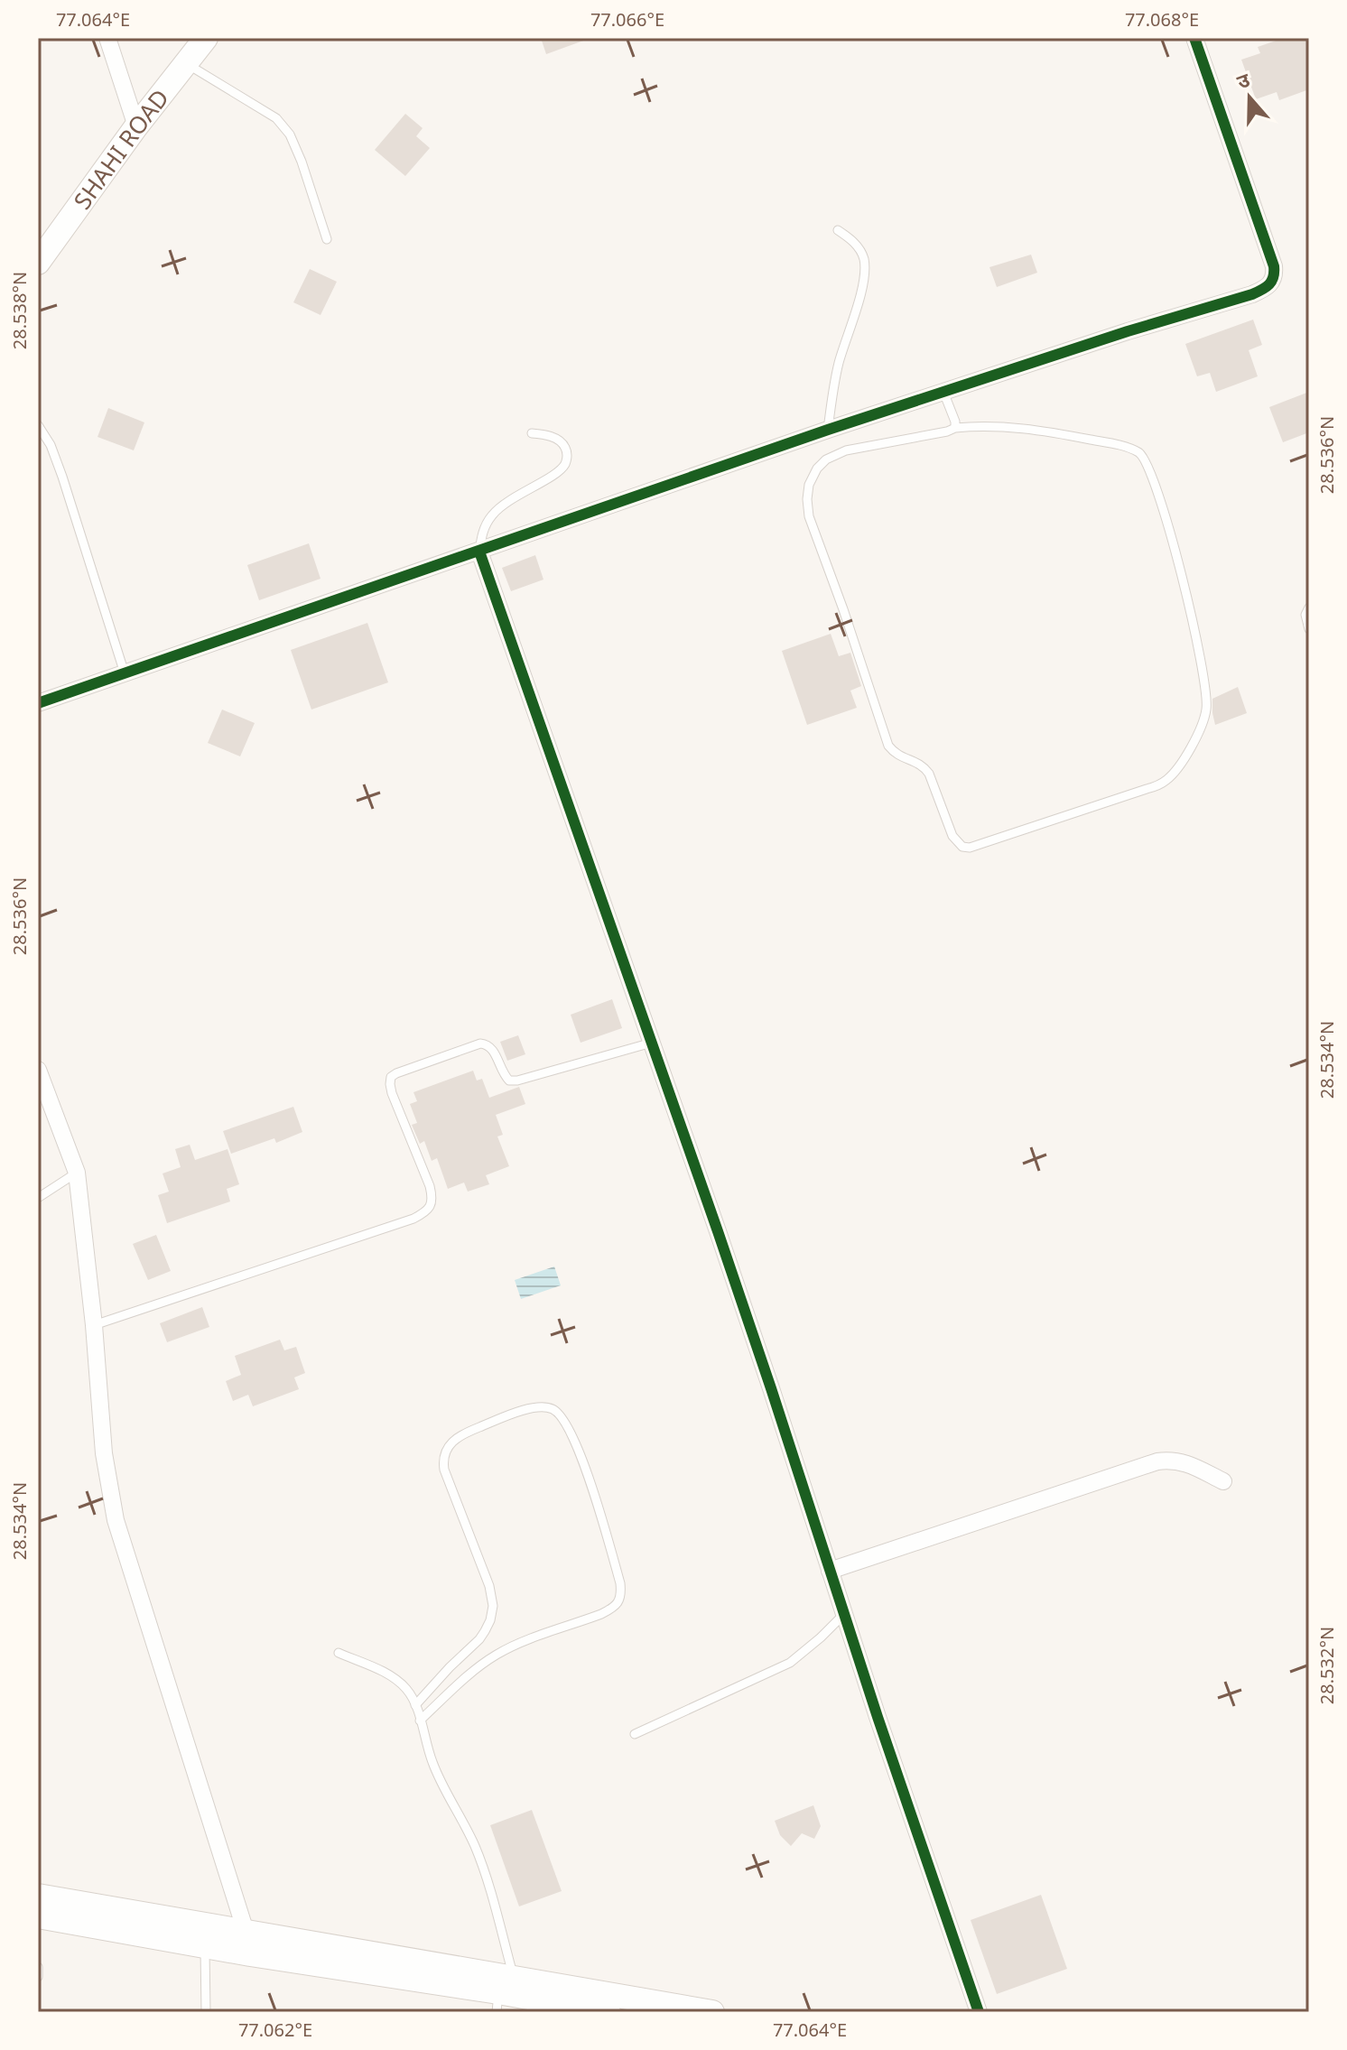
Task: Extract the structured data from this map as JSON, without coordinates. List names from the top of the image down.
{
  "streets": {
    "main road": ["SHAHI ROAD"]
  },
  "north": "top",
  "coordinates": [
    "77.064°E",
    "77.066°E",
    "77.068°E",
    "28.538°N",
    "28.536°N",
    "28.534°N",
    "28.532°N",
    "77.062°E"
  ]
}
